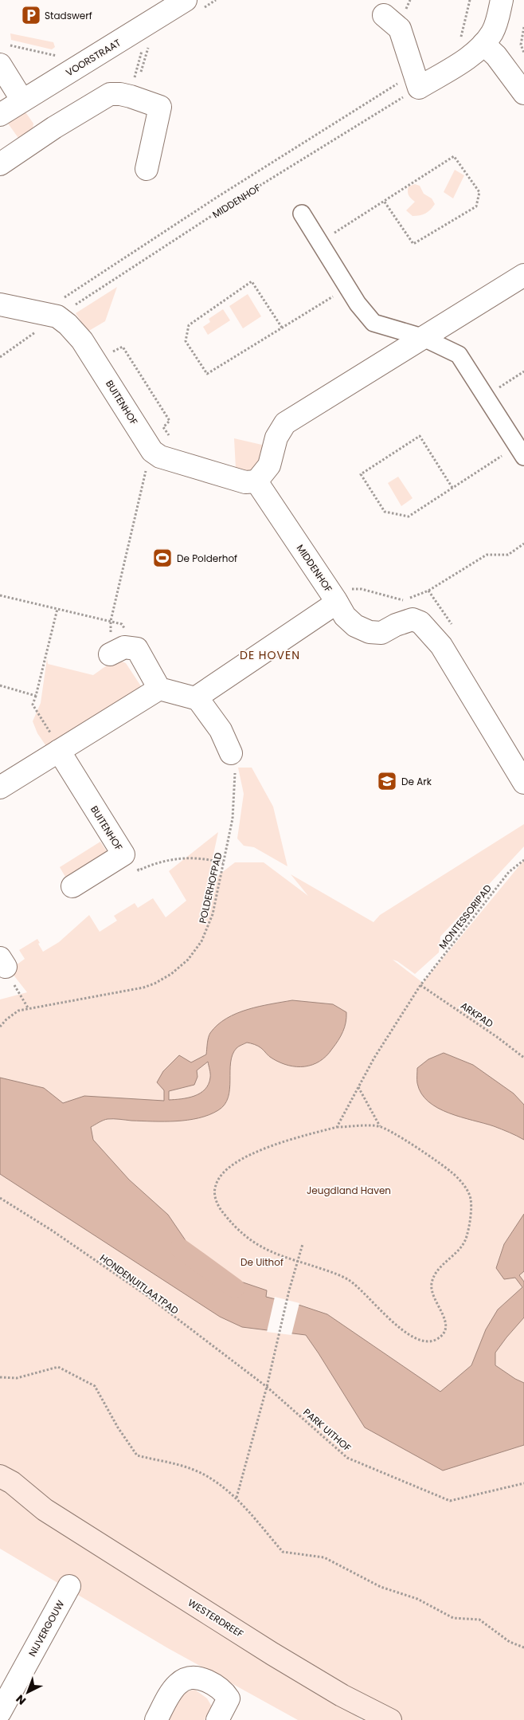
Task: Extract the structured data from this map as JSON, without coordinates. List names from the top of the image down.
{
  "streets": {
    "main road": ["WESTERDREEF"],
    "street": [
      "VOORSTRAAT",
      "MIDDENHOF",
      "BUITENHOF",
      "NIJVERGOUW"
    ],
    "path": [
      "POLDERHOFPAD",
      "MONTESSORIPAD",
      "ARKPAD",
      "HONDENUITLAATPAD",
      "PARK UITHOF"
    ]
  },
  "crossings": [
    ["MIDDENHOF", "BUITENHOF"],
    ["MONTESSORIPAD", "ARKPAD"],
    ["HONDENUITLAATPAD", "PARK UITHOF"]
  ],
  "districts": ["DE HOVEN"],
  "parks": ["Jeugdland Haven", "De Uithof"],
  "places": {
    "parking": ["Stadswerf"],
    "sports": ["De Polderhof"],
    "school or university": ["De Ark"]
  },
  "north": "bottom left"
}
